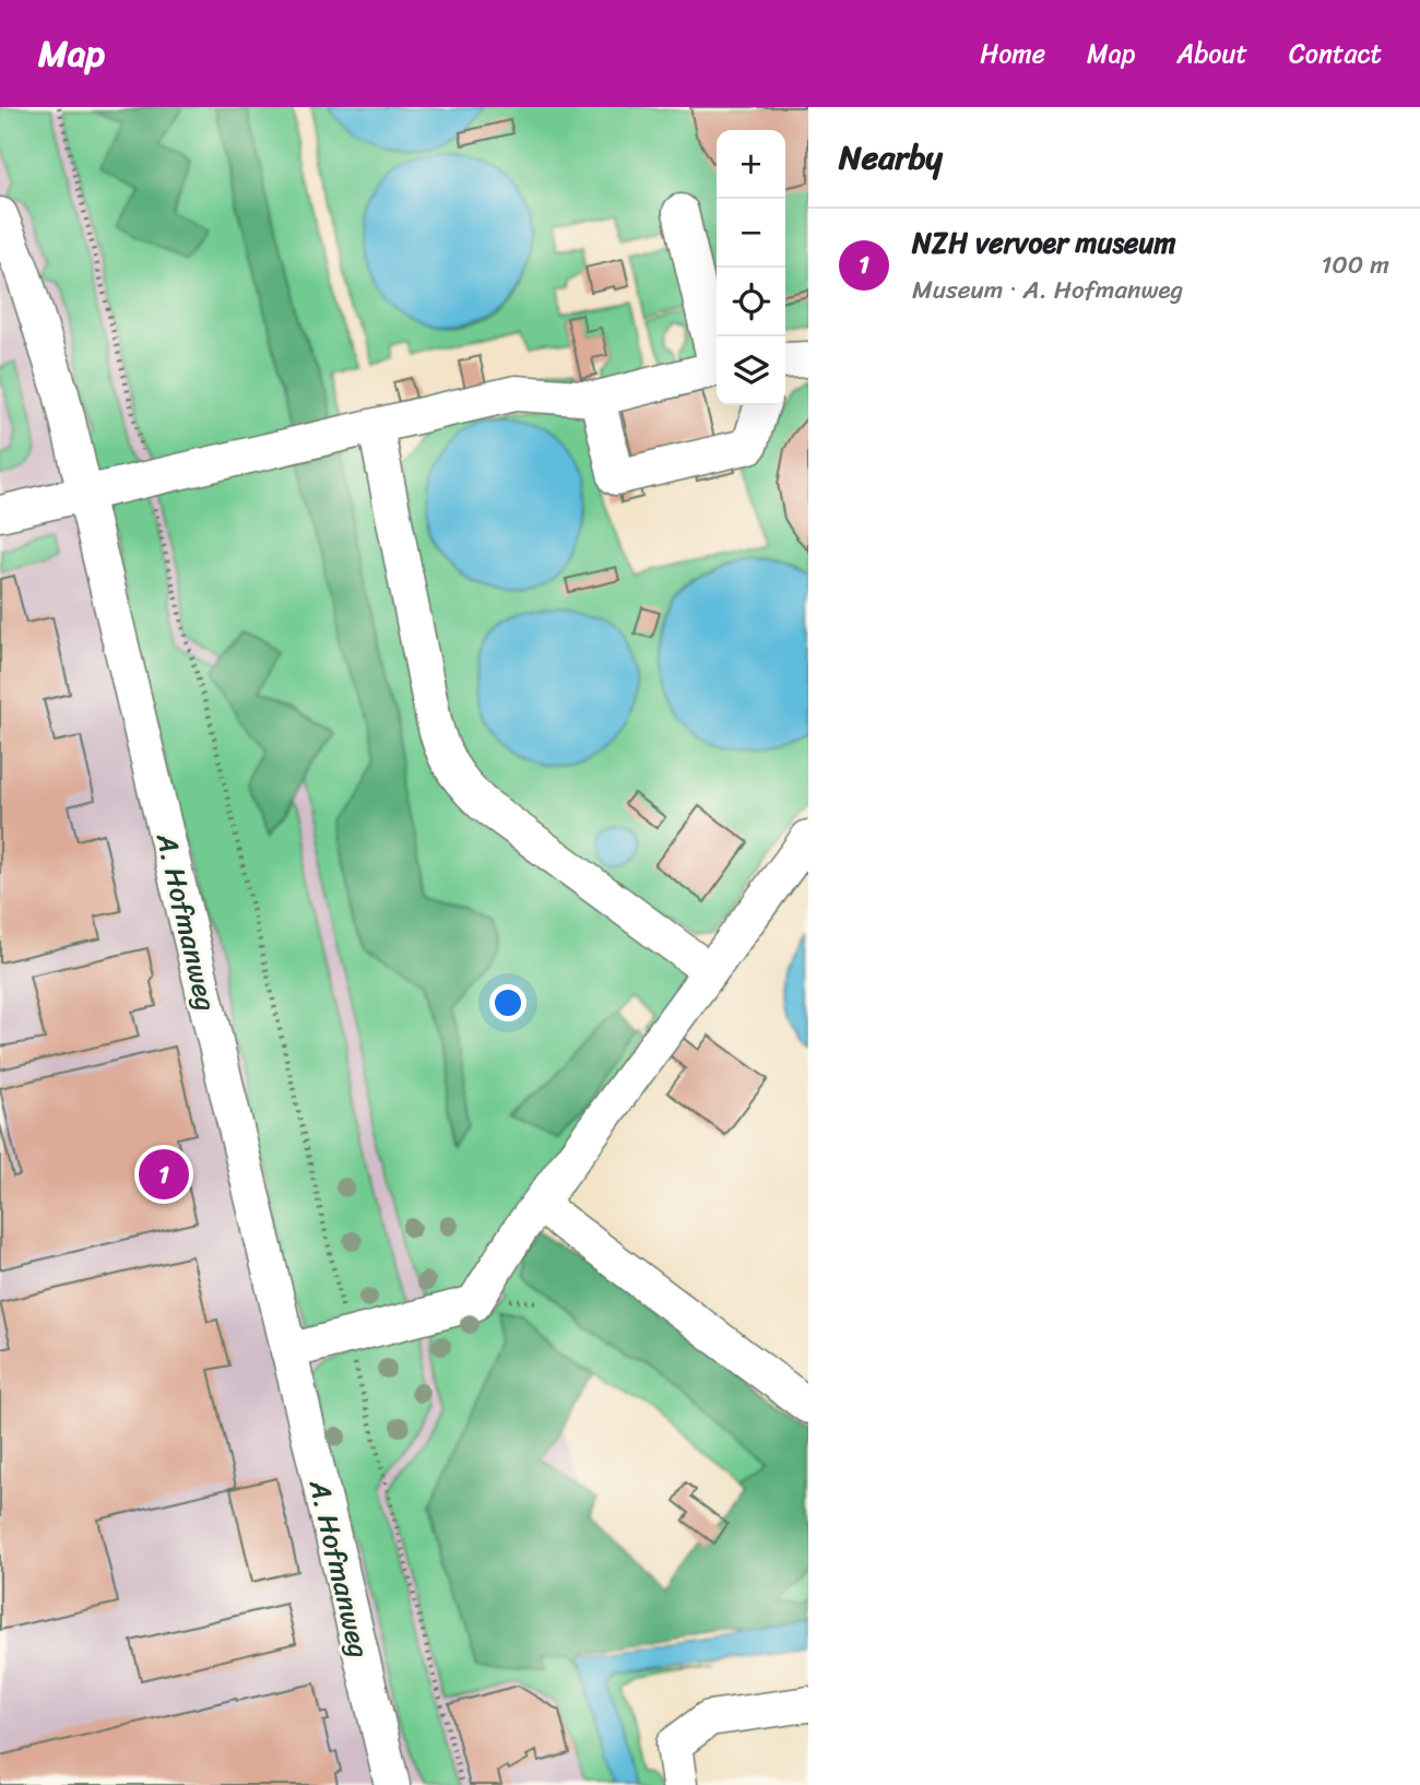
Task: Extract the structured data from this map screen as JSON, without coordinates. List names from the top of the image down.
{
  "streets": {
    "street": ["A. Hofmanweg"]
  },
  "page": {
    "header": "Map",
    "nav": [
      "Home",
      "Map",
      "About",
      "Contact"
    ],
    "heading": "Nearby",
    "map_buttons": ["+", "−"],
    "list": [
      {
        "mark": "1",
        "name": "NZH vervoer museum",
        "note": "Museum · A. Hofmanweg",
        "value": "100 m"
      }
    ],
    "pins": "1"
  }
}
